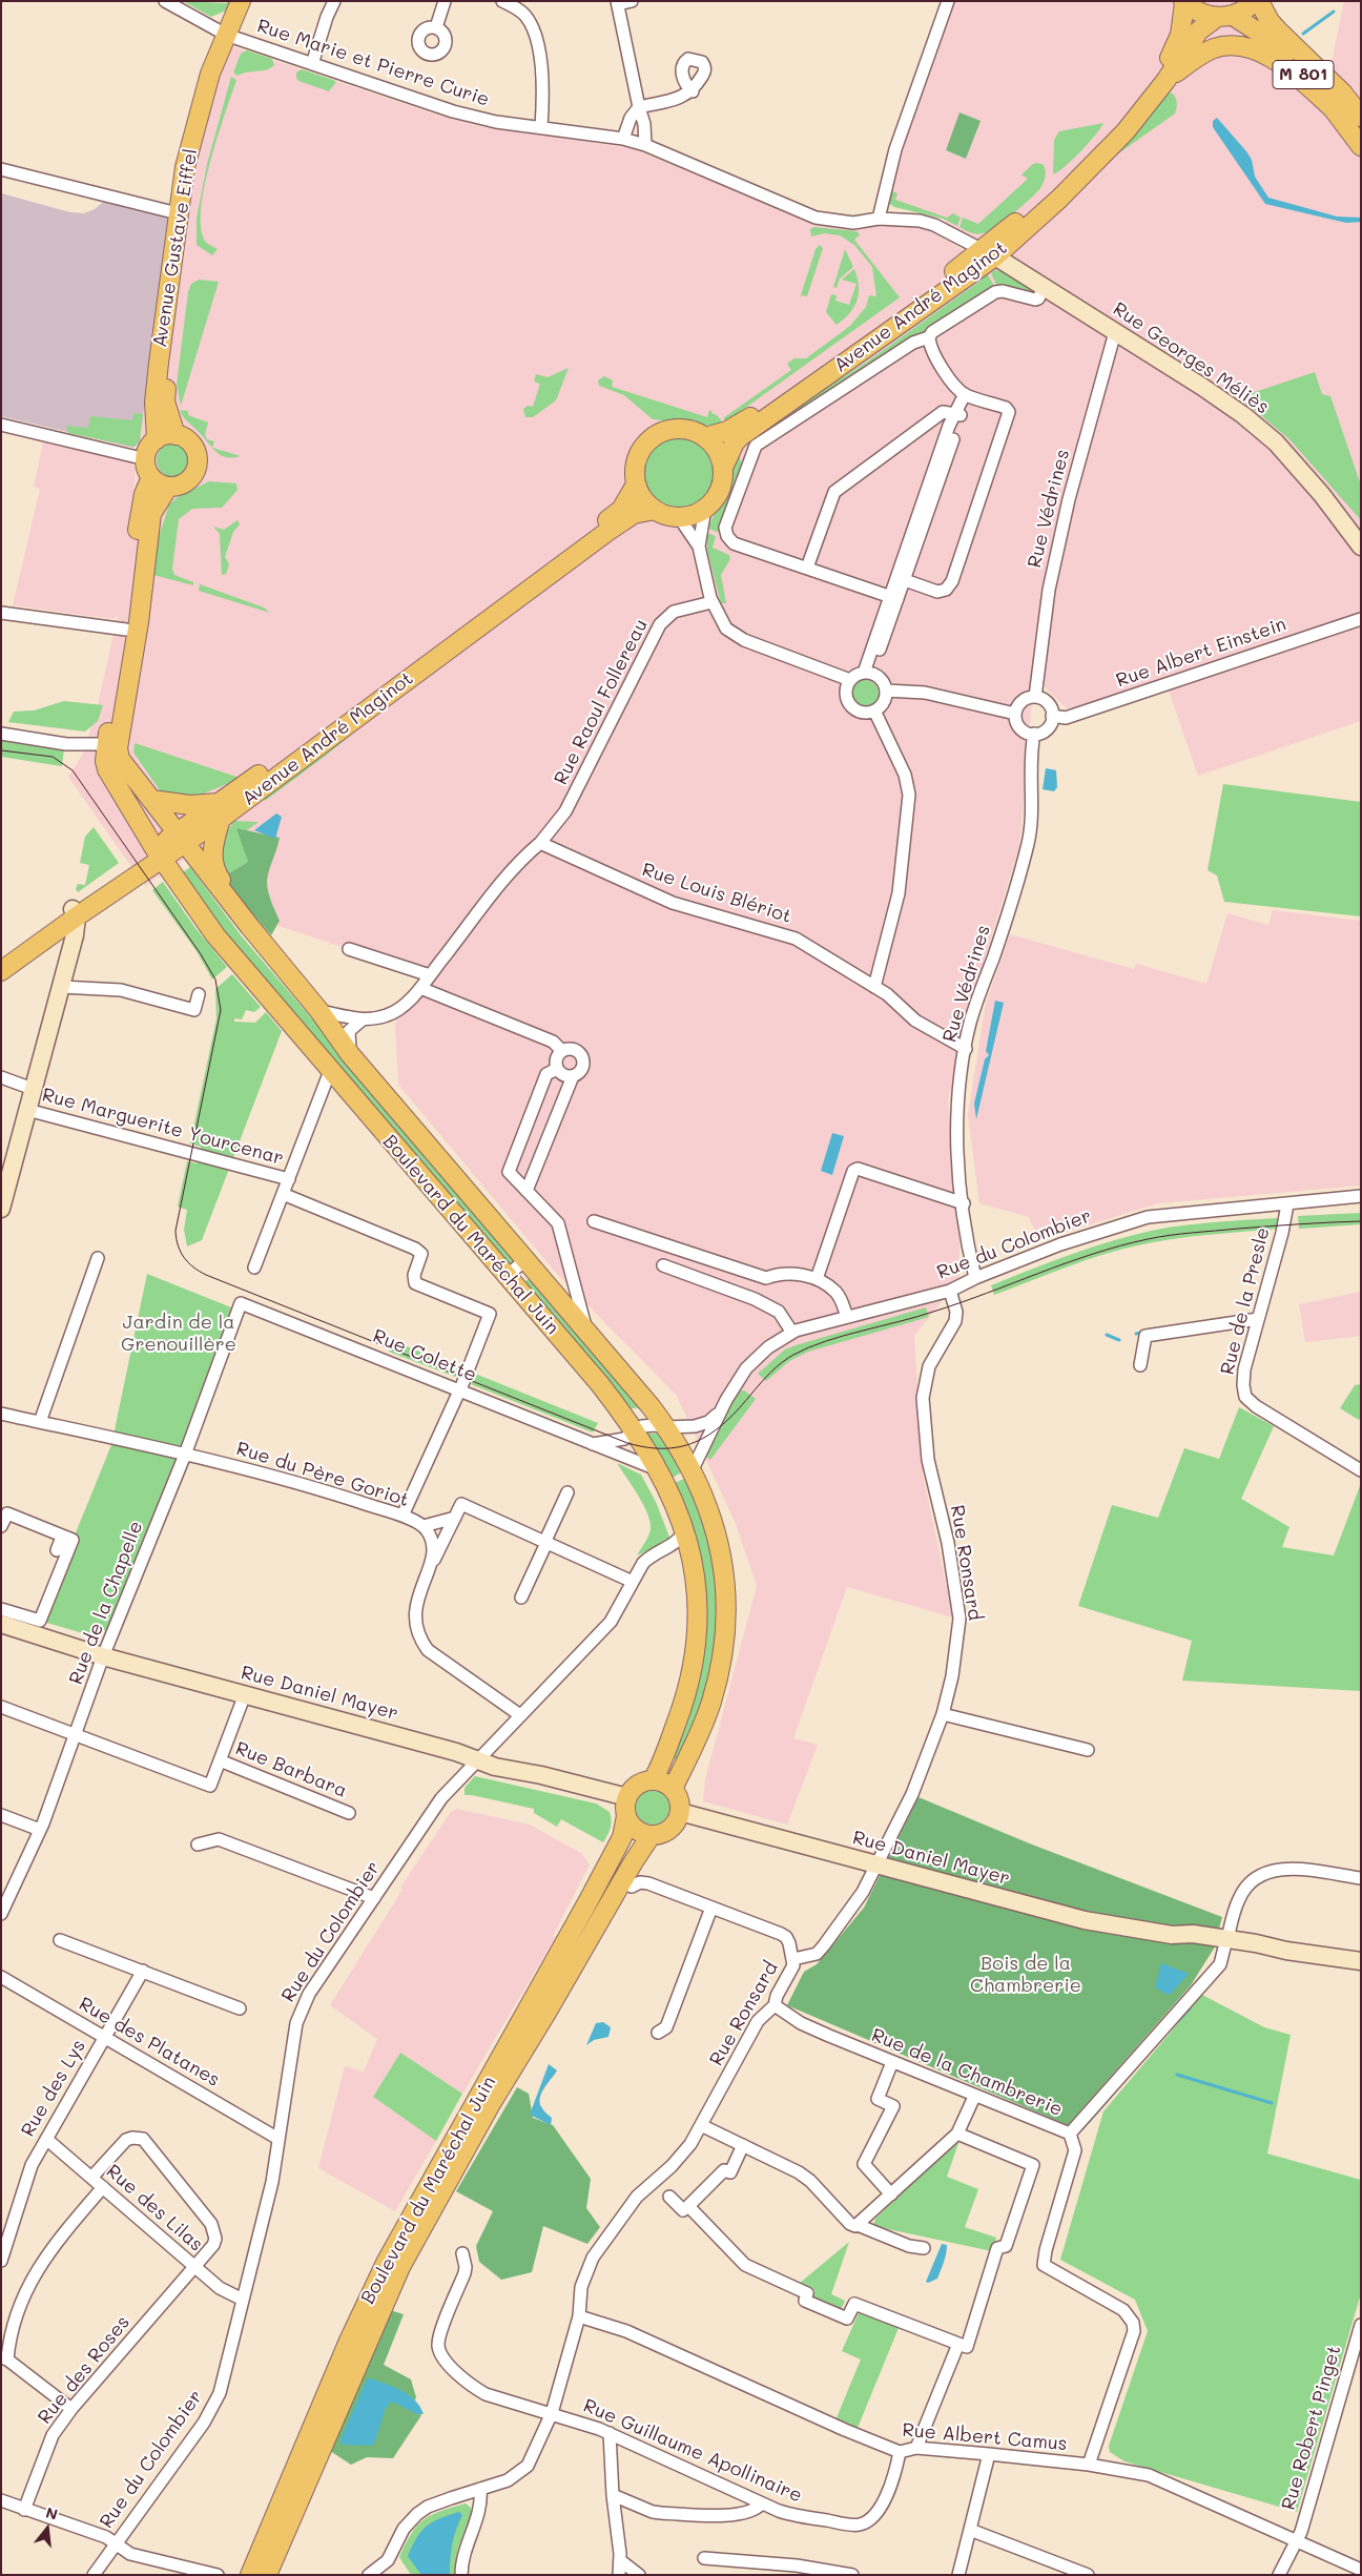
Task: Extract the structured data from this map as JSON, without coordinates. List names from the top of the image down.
{
  "streets": {
    "main road": [
      "M 801",
      "Avenue Gustave Eiffel",
      "Avenue André Maginot",
      "Rue Georges Méliès",
      "Boulevard du Maréchal Juin",
      "Rue Daniel Mayer"
    ],
    "street": [
      "Rue Marie et Pierre Curie",
      "Rue Védrines",
      "Rue Albert Einstein",
      "Rue Raoul Follereau",
      "Rue Louis Blériot",
      "Rue Marguerite Yourcenar",
      "Rue du Colombier",
      "Rue de la Presle",
      "Rue Colette",
      "Rue du Père Goriot",
      "Rue Ronsard",
      "Rue de la Chapelle",
      "Rue Barbara",
      "Rue des Platanes",
      "Rue de la Chambrerie",
      "Rue des Lys",
      "Rue des Lilas",
      "Rue des Roses",
      "Rue Robert Pinget",
      "Rue Albert Camus",
      "Rue Guillaume Apollinaire"
    ]
  },
  "crossings": [
    ["Rue Marie et Pierre Curie", "Avenue Gustave Eiffel"],
    ["Rue Marie et Pierre Curie", "Avenue André Maginot"],
    ["Rue Marie et Pierre Curie", "Rue Georges Méliès"],
    ["M 801", "Avenue André Maginot"],
    ["Avenue André Maginot", "Rue Georges Méliès"],
    ["Avenue André Maginot", "Boulevard du Maréchal Juin"],
    ["Rue Georges Méliès", "Rue Védrines"],
    ["Rue Védrines", "Rue Albert Einstein"],
    ["Rue Védrines", "Rue Louis Blériot"],
    ["Rue Védrines", "Rue du Colombier"],
    ["Rue Raoul Follereau", "Rue Louis Blériot"],
    ["Boulevard du Maréchal Juin", "Rue du Colombier"],
    ["Boulevard du Maréchal Juin", "Rue Colette"],
    ["Boulevard du Maréchal Juin", "Rue Daniel Mayer"],
    ["Rue du Colombier", "Rue de la Presle"],
    ["Rue du Colombier", "Rue du Père Goriot"],
    ["Rue du Colombier", "Rue Ronsard"],
    ["Rue du Colombier", "Rue Daniel Mayer"],
    ["Rue du Colombier", "Rue des Platanes"],
    ["Rue du Colombier", "Rue des Lilas"],
    ["Rue Colette", "Rue de la Chapelle"],
    ["Rue du Père Goriot", "Rue de la Chapelle"],
    ["Rue Ronsard", "Rue Daniel Mayer"],
    ["Rue Ronsard", "Rue de la Chambrerie"],
    ["Rue Ronsard", "Rue Albert Camus"],
    ["Rue Ronsard", "Rue Guillaume Apollinaire"],
    ["Rue de la Chapelle", "Rue Daniel Mayer"],
    ["Rue Daniel Mayer", "Rue de la Chambrerie"],
    ["Rue des Platanes", "Rue des Lys"],
    ["Rue des Lys", "Rue des Lilas"],
    ["Rue des Lilas", "Rue des Roses"],
    ["Rue Robert Pinget", "Rue Albert Camus"],
    ["Rue Albert Camus", "Rue Guillaume Apollinaire"]
  ],
  "parks": ["Jardin de la Grenouillère", "Bois de la Chambrerie"],
  "north": "top"
}
